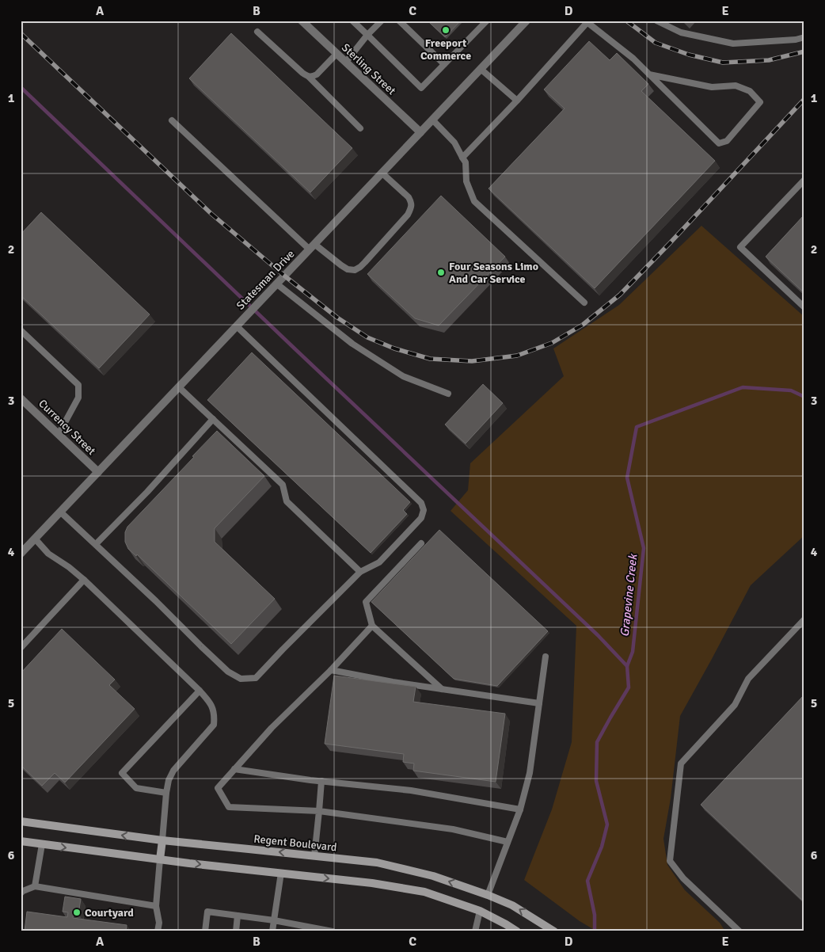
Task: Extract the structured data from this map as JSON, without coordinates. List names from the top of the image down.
{
  "streets": {
    "street": [
      "Sterling Street",
      "Statesman Drive",
      "Currency Street",
      "Regent Boulevard"
    ]
  },
  "crossings": [
    ["Sterling Street", "Statesman Drive"],
    ["Statesman Drive", "Currency Street"]
  ],
  "water": ["Grapevine Creek"],
  "places": ["Freeport Commerce", "Four Seasons Limo And Car Service", "Courtyard"],
  "grid": {
    "columns": [
      "A",
      "B",
      "C",
      "D",
      "E"
    ],
    "rows": [
      "1",
      "2",
      "3",
      "4",
      "5",
      "6"
    ]
  }
}
